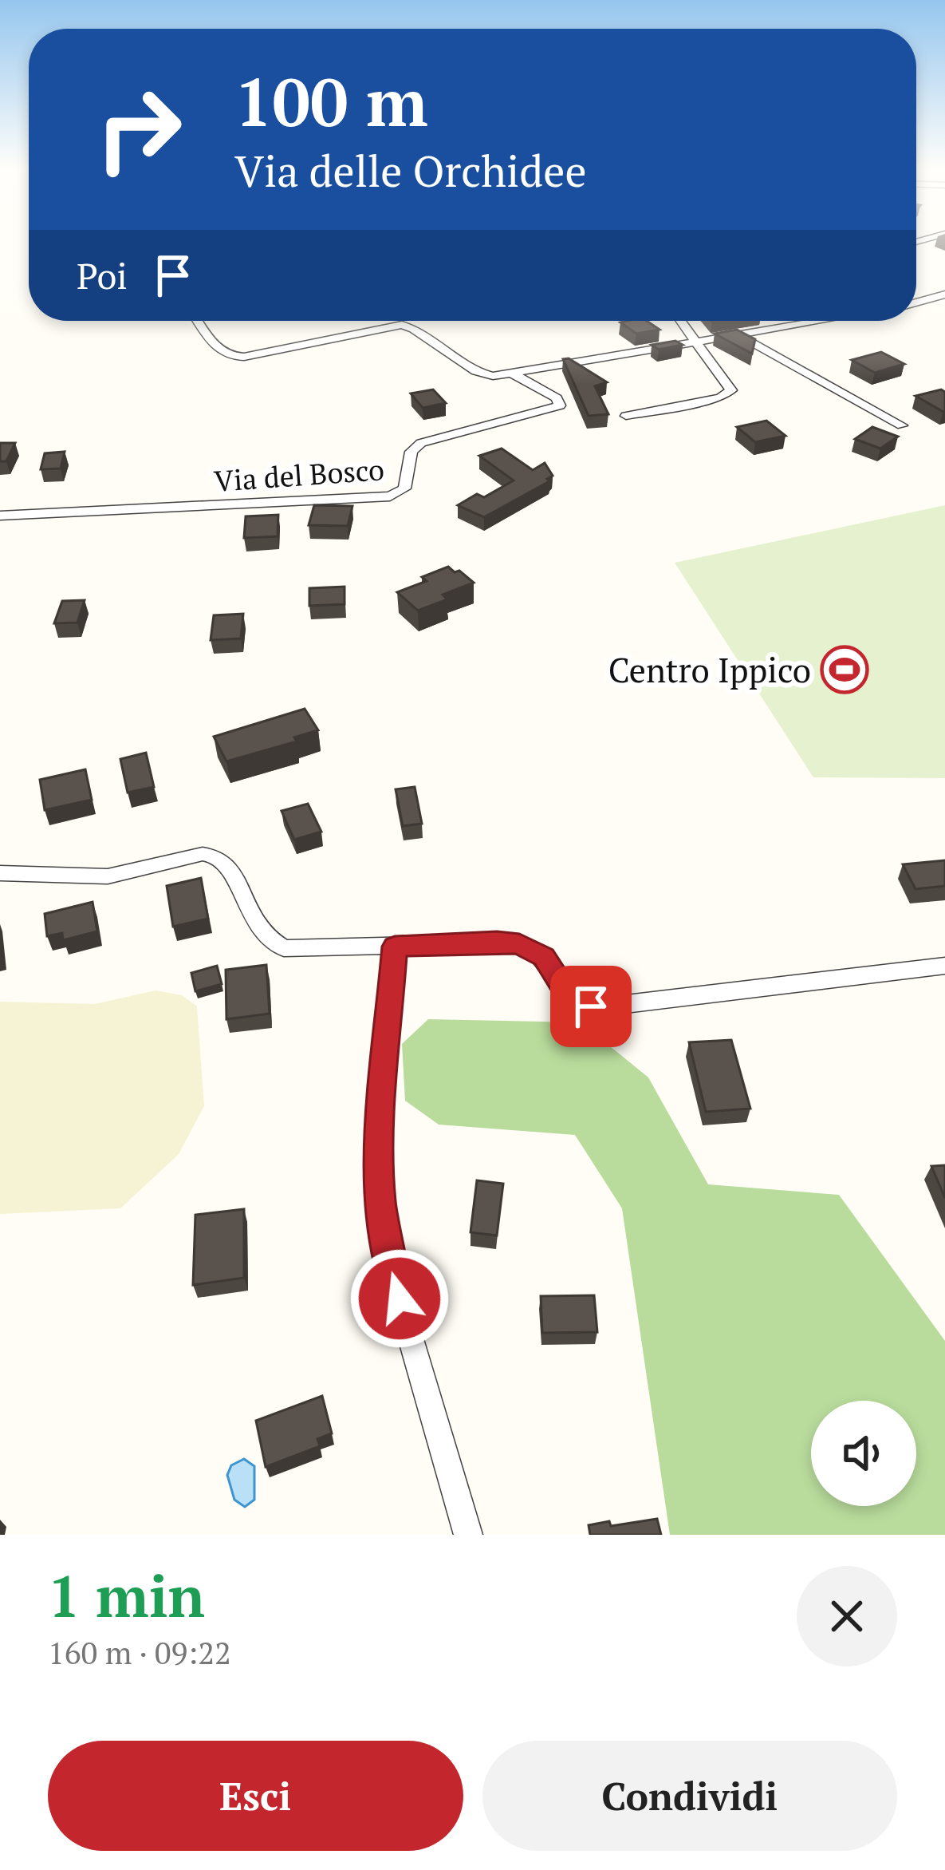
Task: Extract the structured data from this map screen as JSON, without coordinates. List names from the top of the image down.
{
  "streets": {
    "street": ["Via del Bosco"]
  },
  "places": {
    "sports": ["Centro Ippico"]
  },
  "page": {
    "turn": ["100 m", "Via delle Orchidee"],
    "then": "Poi",
    "heading": ["1 min", "160 m · 09:22"],
    "buttons": ["Esci", "Condividi"]
  }
}
